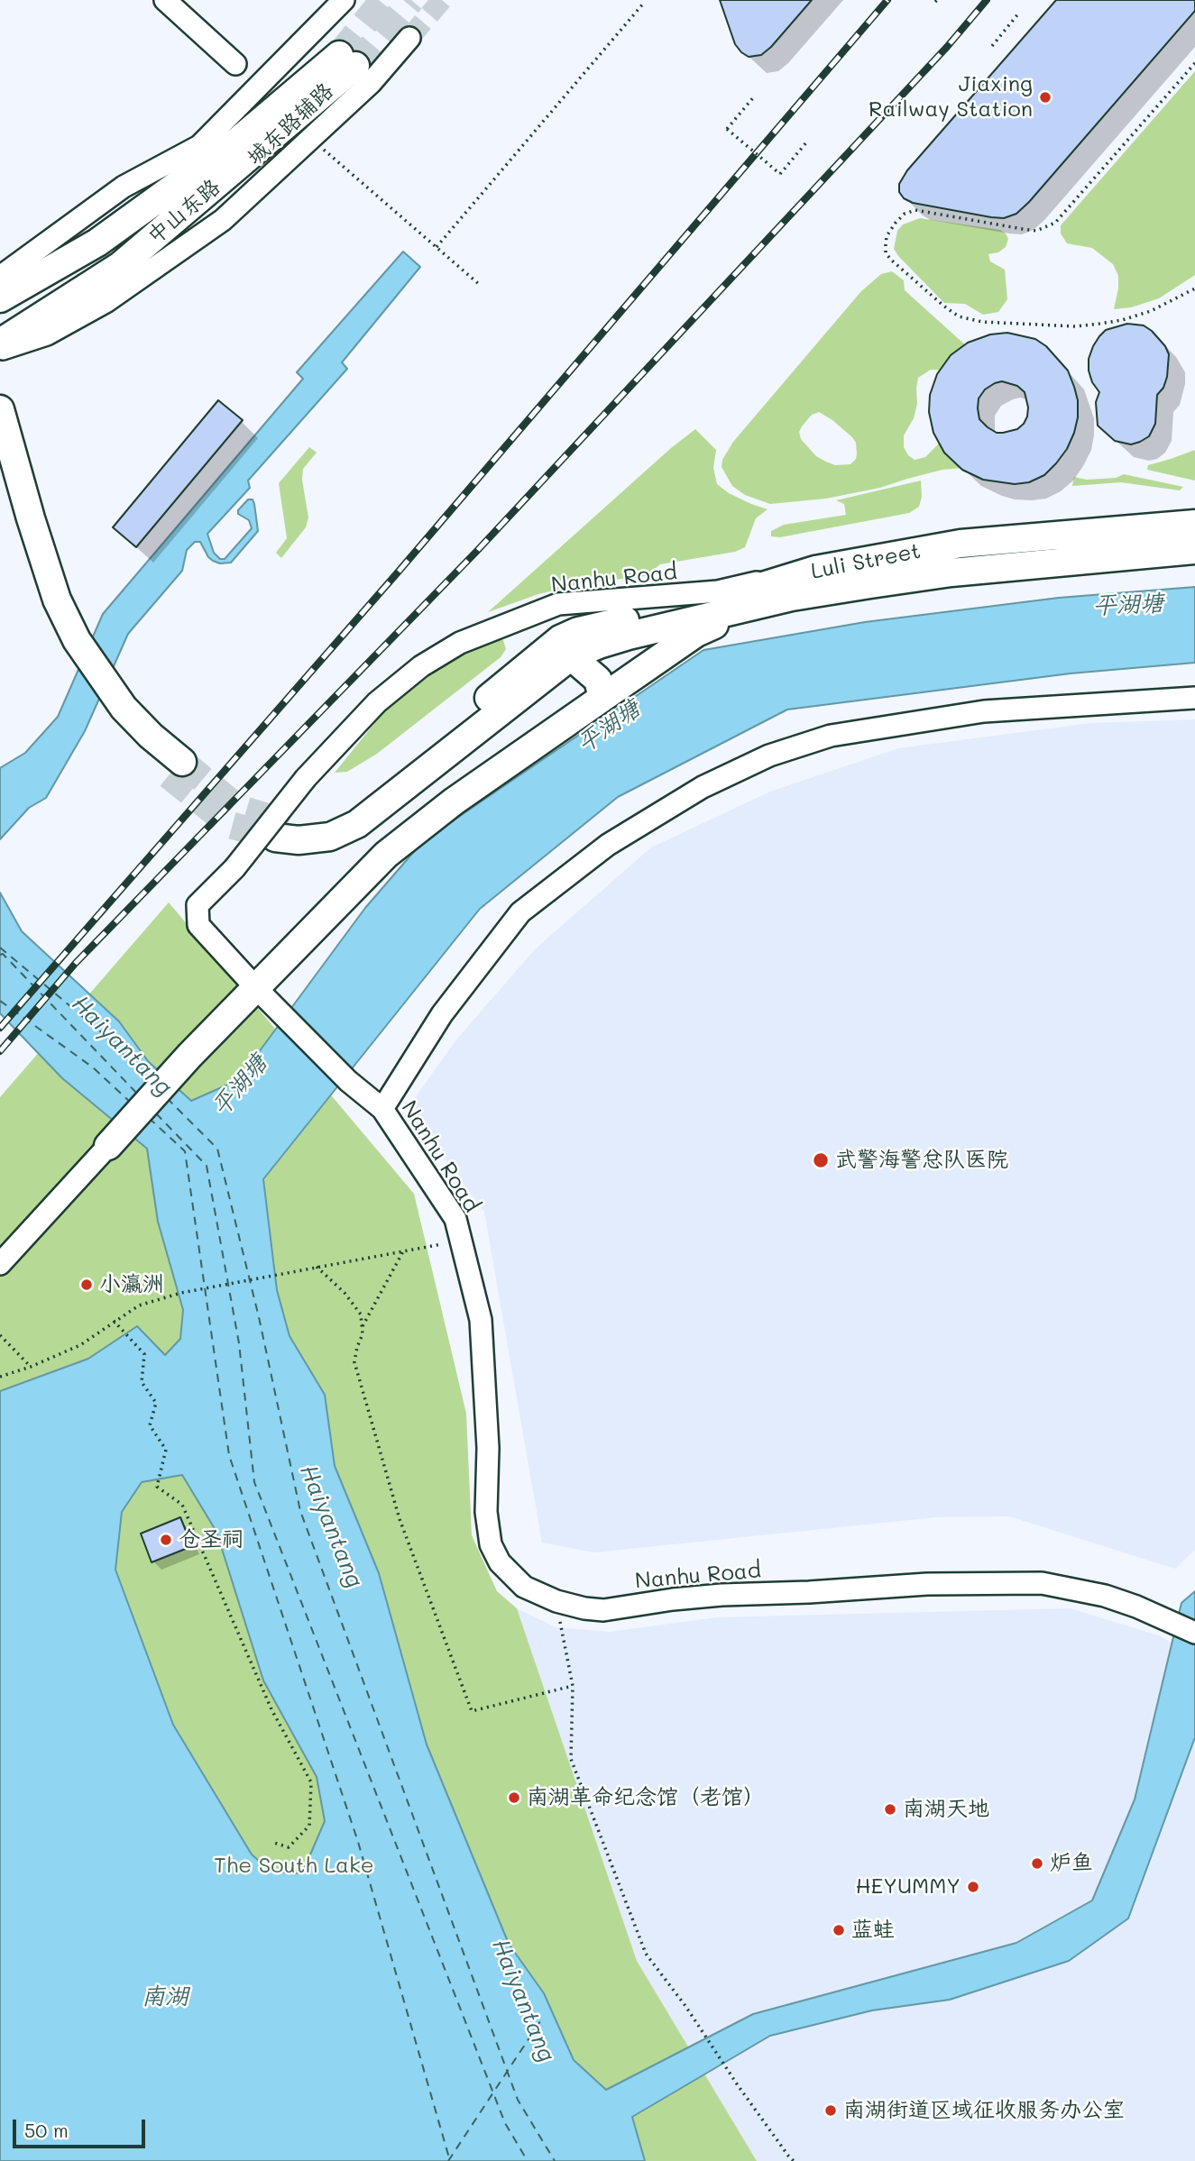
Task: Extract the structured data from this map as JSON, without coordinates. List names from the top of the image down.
{
  "streets": {
    "main road": ["中山东路", "Luli Street"],
    "street": ["城东路辅路", "Nanhu Road"]
  },
  "crossings": [
    ["Luli Street", "Nanhu Road"]
  ],
  "water": ["平湖塘", "Haiyantang", "南湖"],
  "parks": ["The South Lake"],
  "places": [
    "Jiaxing Railway Station",
    "武警海警总队医院",
    "小瀛洲",
    "仓圣祠",
    "南湖革命纪念馆（老馆）",
    "南湖天地",
    "炉鱼",
    "HEYUMMY",
    "蓝蛙",
    "南湖街道区域征收服务办公室"
  ],
  "scale_bar": "50 m"
}
